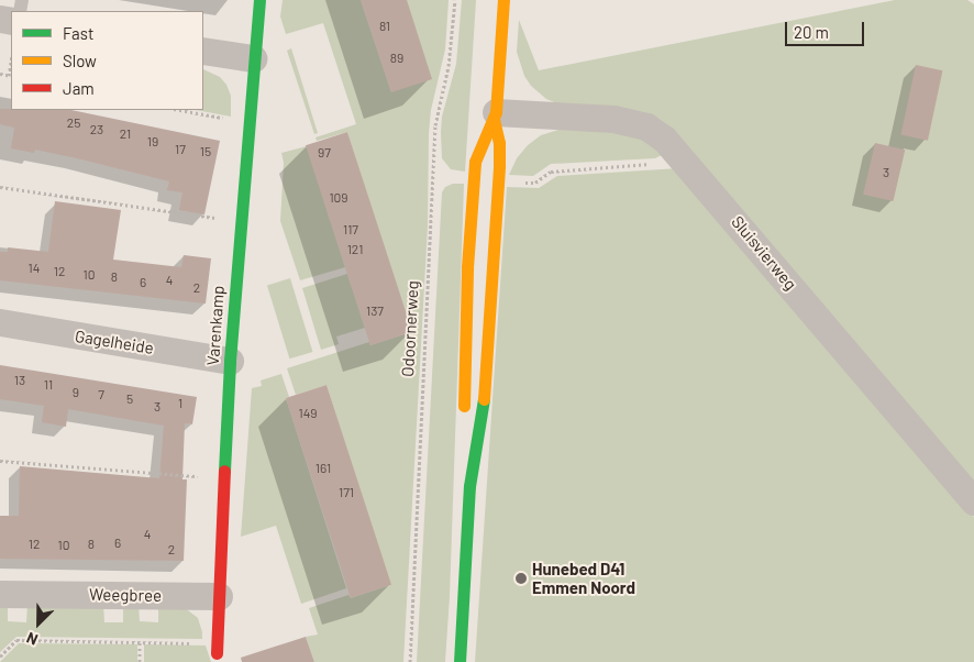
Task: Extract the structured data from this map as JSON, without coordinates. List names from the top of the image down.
{
  "streets": {
    "main road": ["Varenkamp"],
    "street": ["Sluisvierweg", "Gagelheide", "Weegbree"],
    "path": ["Odoornerweg"]
  },
  "crossings": [
    ["Varenkamp", "Gagelheide"],
    ["Varenkamp", "Weegbree"]
  ],
  "places": ["Hunebed D41 Emmen Noord"],
  "house_numbers": [
    "81",
    "89",
    "25",
    "23",
    "21",
    "19",
    "17",
    "15",
    "97",
    "3",
    "109",
    "117",
    "121",
    "14",
    "12",
    "10",
    "8",
    "4",
    "6",
    "2",
    "137",
    "13",
    "11",
    "9",
    "7",
    "5",
    "1",
    "3",
    "149",
    "161",
    "171",
    "4",
    "6",
    "12",
    "8",
    "10",
    "2"
  ],
  "legend": ["Fast", "Slow", "Jam"],
  "scale_bar": "20 m",
  "north": "bottom left"
}
